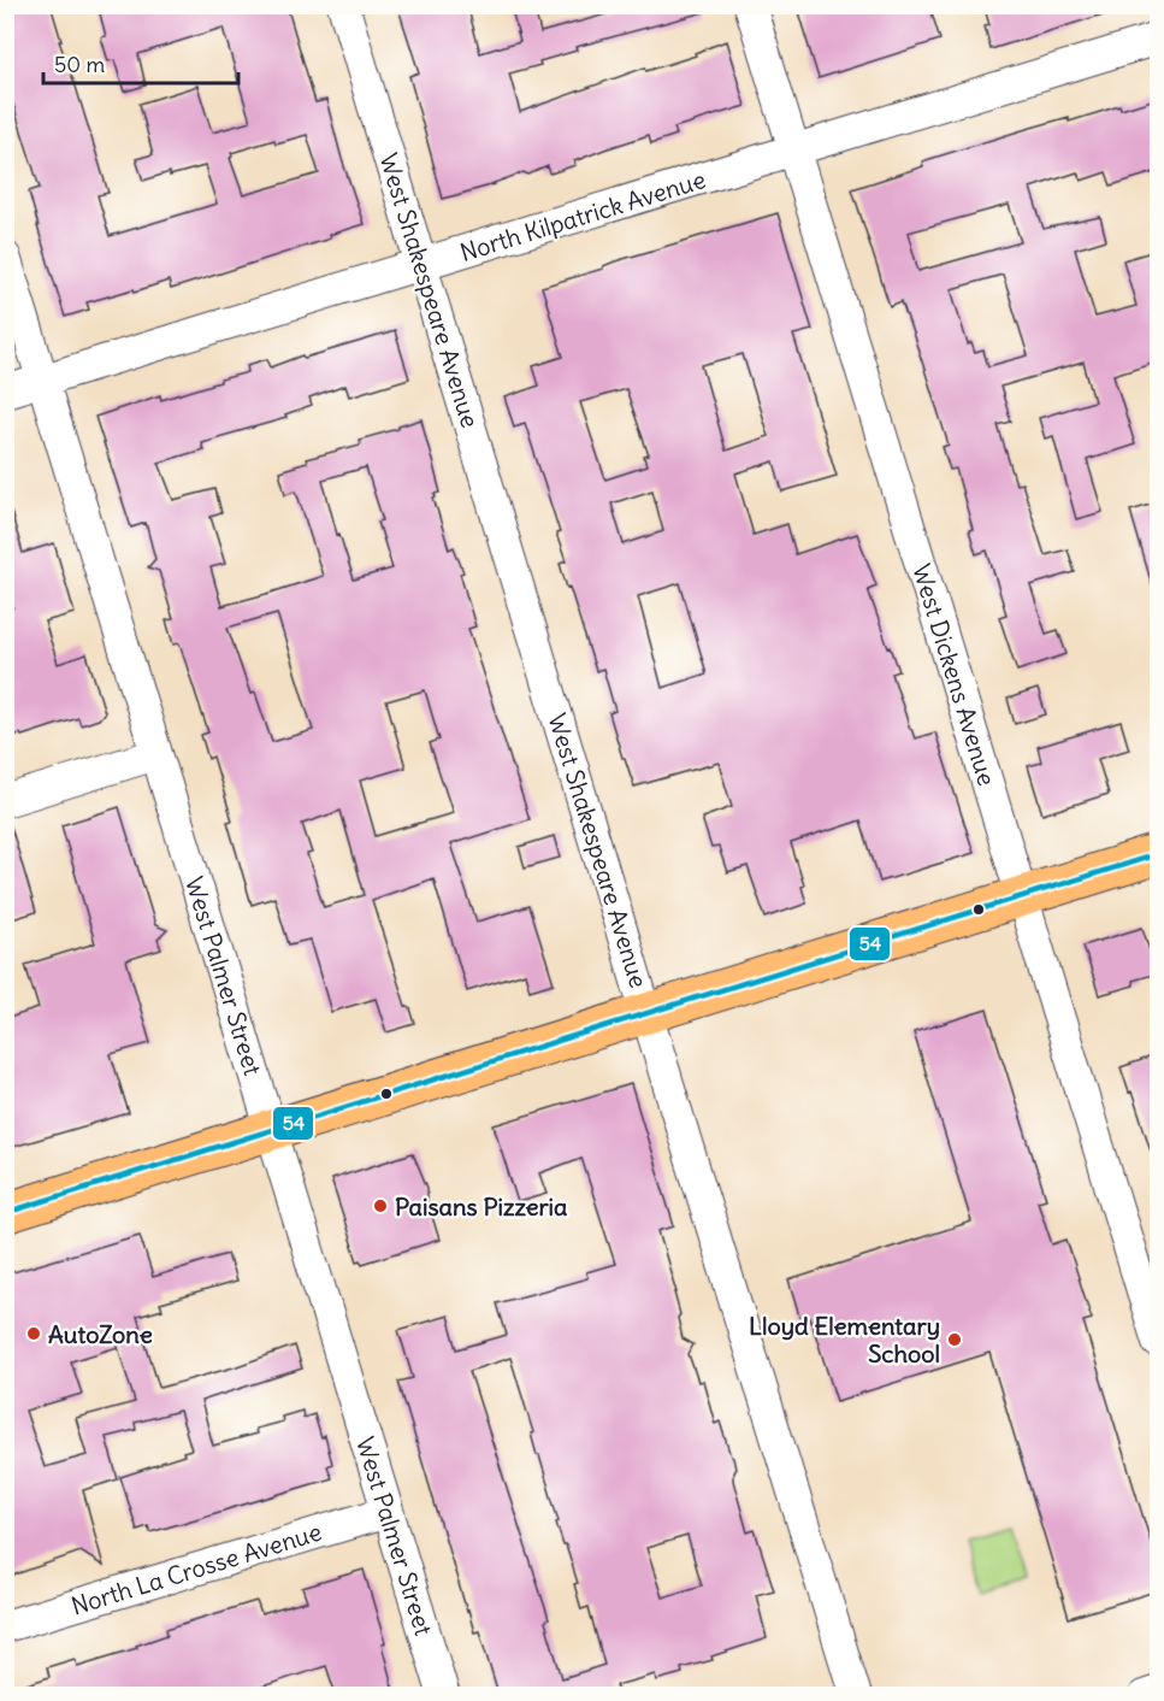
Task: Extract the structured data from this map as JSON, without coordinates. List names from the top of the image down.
{
  "streets": {
    "street": [
      "North Kilpatrick Avenue",
      "West Shakespeare Avenue",
      "West Dickens Avenue",
      "West Palmer Street",
      "North La Crosse Avenue"
    ]
  },
  "crossings": [
    ["North Kilpatrick Avenue", "West Shakespeare Avenue"],
    ["North Kilpatrick Avenue", "West Dickens Avenue"],
    ["North Kilpatrick Avenue", "West Palmer Street"],
    ["West Palmer Street", "North La Crosse Avenue"]
  ],
  "places": ["Paisans Pizzeria", "AutoZone", "Lloyd Elementary School"],
  "lines": ["transit line 54"],
  "scale_bar": "50 m"
}
